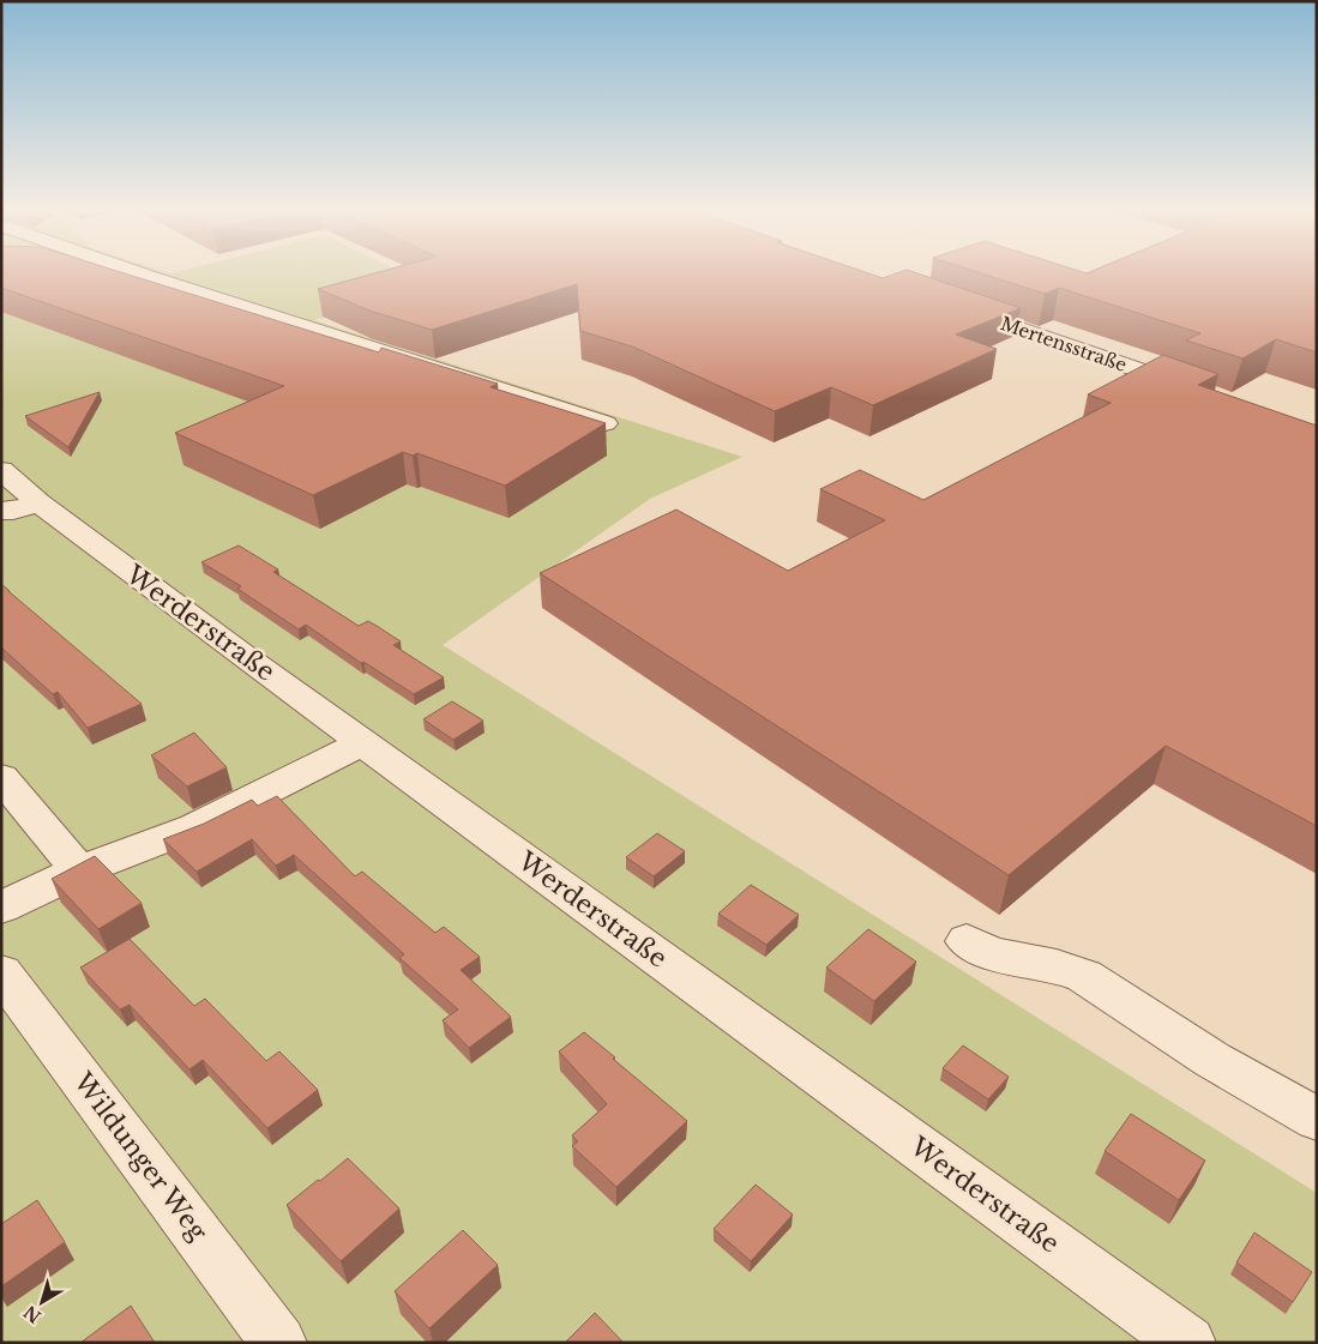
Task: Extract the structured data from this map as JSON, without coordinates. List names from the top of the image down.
{
  "streets": {
    "street": ["Mertensstraße", "Werderstraße", "Wildunger Weg"]
  },
  "north": "bottom left"
}
